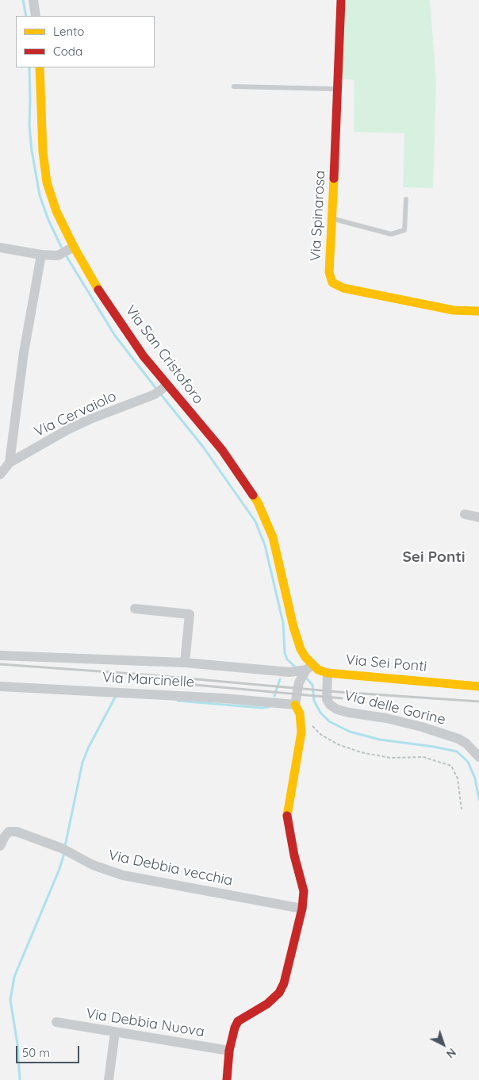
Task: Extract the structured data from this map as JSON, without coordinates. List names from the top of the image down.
{
  "streets": {
    "street": [
      "Via Spinarosa",
      "Via San Cristoforo",
      "Via Cervaiolo",
      "Via Sei Ponti",
      "Via Marcinelle",
      "Via delle Gorine",
      "Via Debbia vecchia",
      "Via Debbia Nuova"
    ]
  },
  "crossings": [
    ["Via San Cristoforo", "Via Cervaiolo"],
    ["Via San Cristoforo", "Via Sei Ponti"],
    ["Via Sei Ponti", "Via delle Gorine"]
  ],
  "districts": ["Sei Ponti"],
  "legend": ["Lento", "Coda"],
  "scale_bar": "50 m",
  "north": "bottom right"
}
